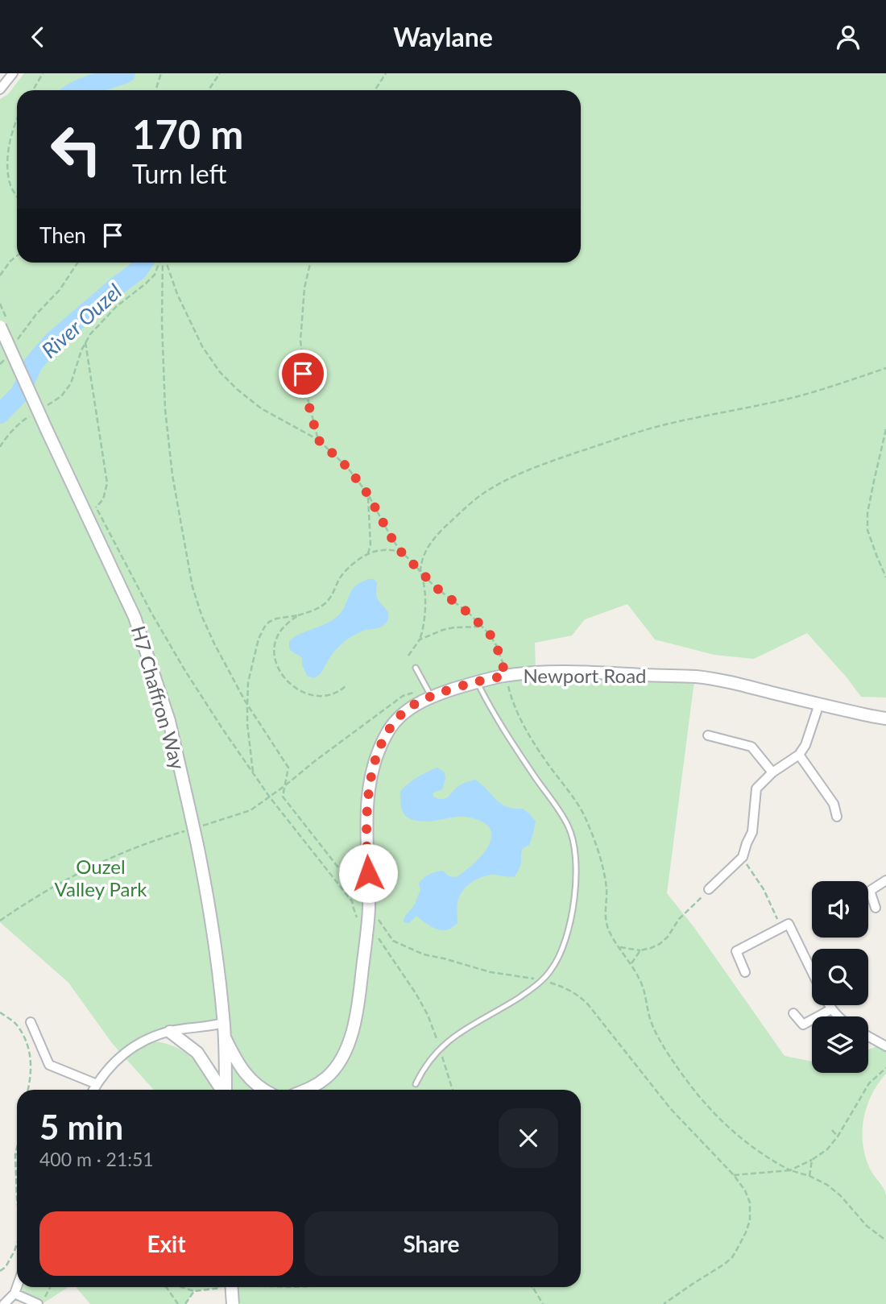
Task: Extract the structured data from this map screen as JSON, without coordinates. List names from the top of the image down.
{
  "streets": {
    "street": ["Newport Road", "H7 Chaffron Way"]
  },
  "water": ["River Ouzel"],
  "parks": ["Ouzel Valley Park"],
  "page": {
    "header": "Waylane",
    "turn": ["170 m", "Turn left"],
    "then": "Then",
    "heading": ["5 min", "400 m · 21:51"],
    "buttons": ["Exit", "Share"]
  }
}
